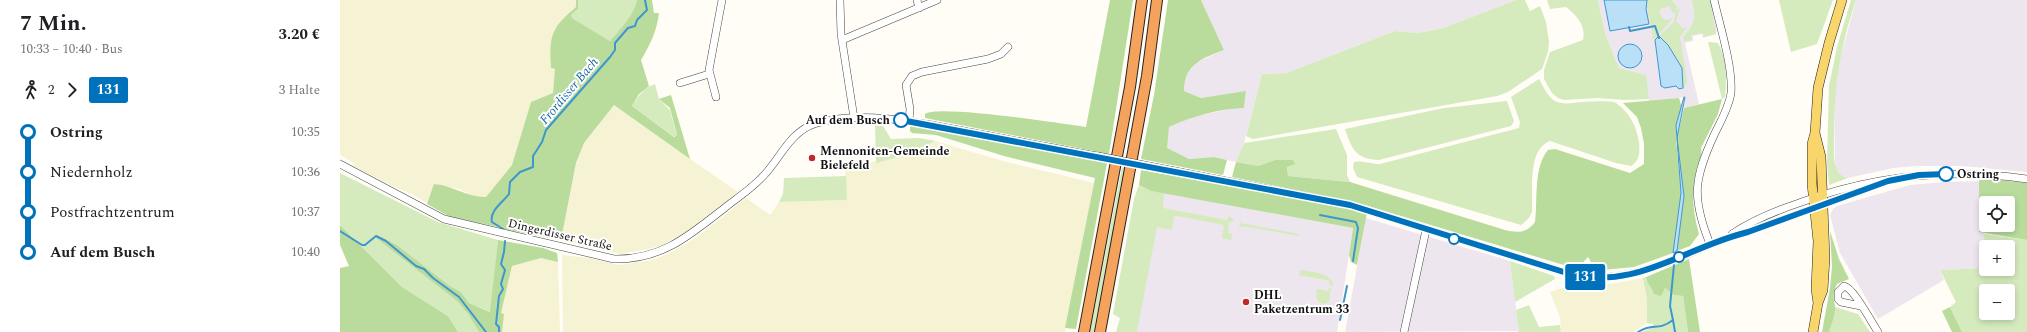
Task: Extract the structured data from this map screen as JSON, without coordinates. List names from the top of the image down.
{
  "streets": {
    "street": ["Dingerdisser Straße"]
  },
  "water": ["Frordisser Bach"],
  "places": [
    "Auf dem Busch",
    "Mennoniten-Gemeinde Bielefeld",
    "Ostring",
    "DHL Paketzentrum 33"
  ],
  "lines": ["bus line 131"],
  "page": {
    "heading": ["7 Min.", "10:33 – 10:40 · Bus", "3.20 €"],
    "on_map": "131",
    "legs": ["2", "131", "3 Halte"],
    "list": [
      {
        "name": "Ostring",
        "value": "10:35"
      },
      {
        "name": "Niedernholz",
        "value": "10:36"
      },
      {
        "name": "Postfrachtzentrum",
        "value": "10:37"
      },
      {
        "name": "Auf dem Busch",
        "value": "10:40"
      }
    ],
    "map_buttons": ["+", "−"]
  }
}
